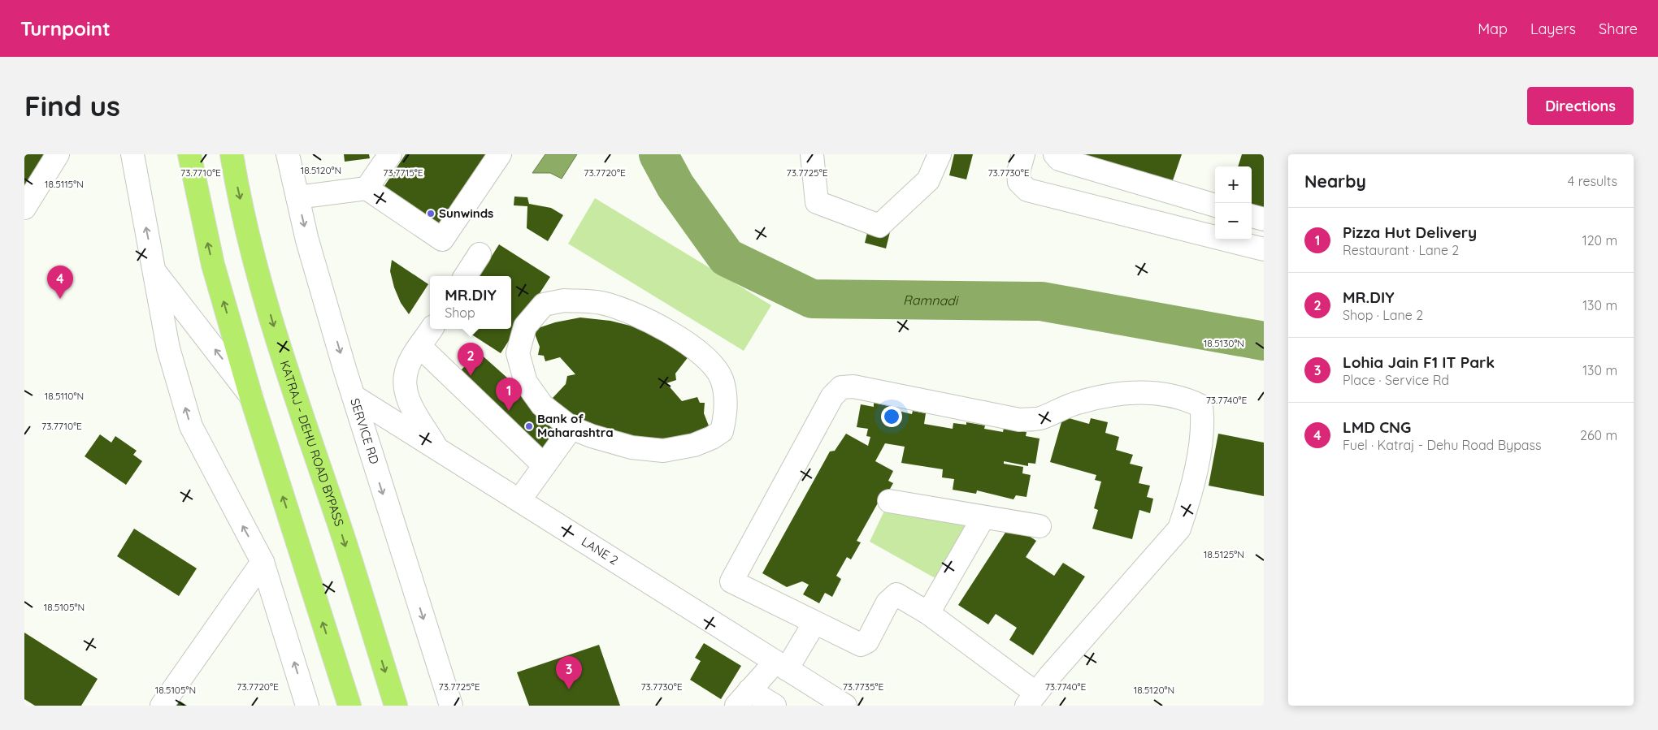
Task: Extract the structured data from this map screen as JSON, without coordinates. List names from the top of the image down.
{
  "streets": {
    "highway": ["KATRAJ - DEHU ROAD BYPASS"],
    "street": ["SERVICE RD", "LANE 2"]
  },
  "crossings": [
    ["SERVICE RD", "LANE 2"]
  ],
  "water": ["Ramnadi"],
  "places": ["Sunwinds", "Bank of Maharashtra"],
  "page": {
    "header": "Turnpoint",
    "nav": ["Map", "Layers", "Share"],
    "buttons": "Directions",
    "title": "Find us",
    "heading": ["Nearby", "4 results"],
    "map_buttons": ["+", "−"],
    "list": [
      {
        "mark": "1",
        "name": "Pizza Hut Delivery",
        "note": "Restaurant · Lane 2",
        "value": "120 m"
      },
      {
        "mark": "2",
        "name": "MR.DIY",
        "note": "Shop · Lane 2",
        "value": "130 m"
      },
      {
        "mark": "3",
        "name": "Lohia Jain F1 IT Park",
        "note": "Place · Service Rd",
        "value": "130 m"
      },
      {
        "mark": "4",
        "name": "LMD CNG",
        "note": "Fuel · Katraj - Dehu Road Bypass",
        "value": "260 m"
      }
    ],
    "pins": [
      "4",
      "2",
      "1",
      "3"
    ],
    "popup": ["MR.DIY", "Shop"]
  },
  "coordinates": [
    "18.5120°N",
    "73.7710°E",
    "73.7715°E",
    "73.7720°E",
    "73.7725°E",
    "73.7730°E",
    "18.5115°N",
    "18.5130°N",
    "18.5110°N",
    "73.7740°E",
    "18.5125°N",
    "18.5105°N",
    "73.7735°E"
  ]
}
